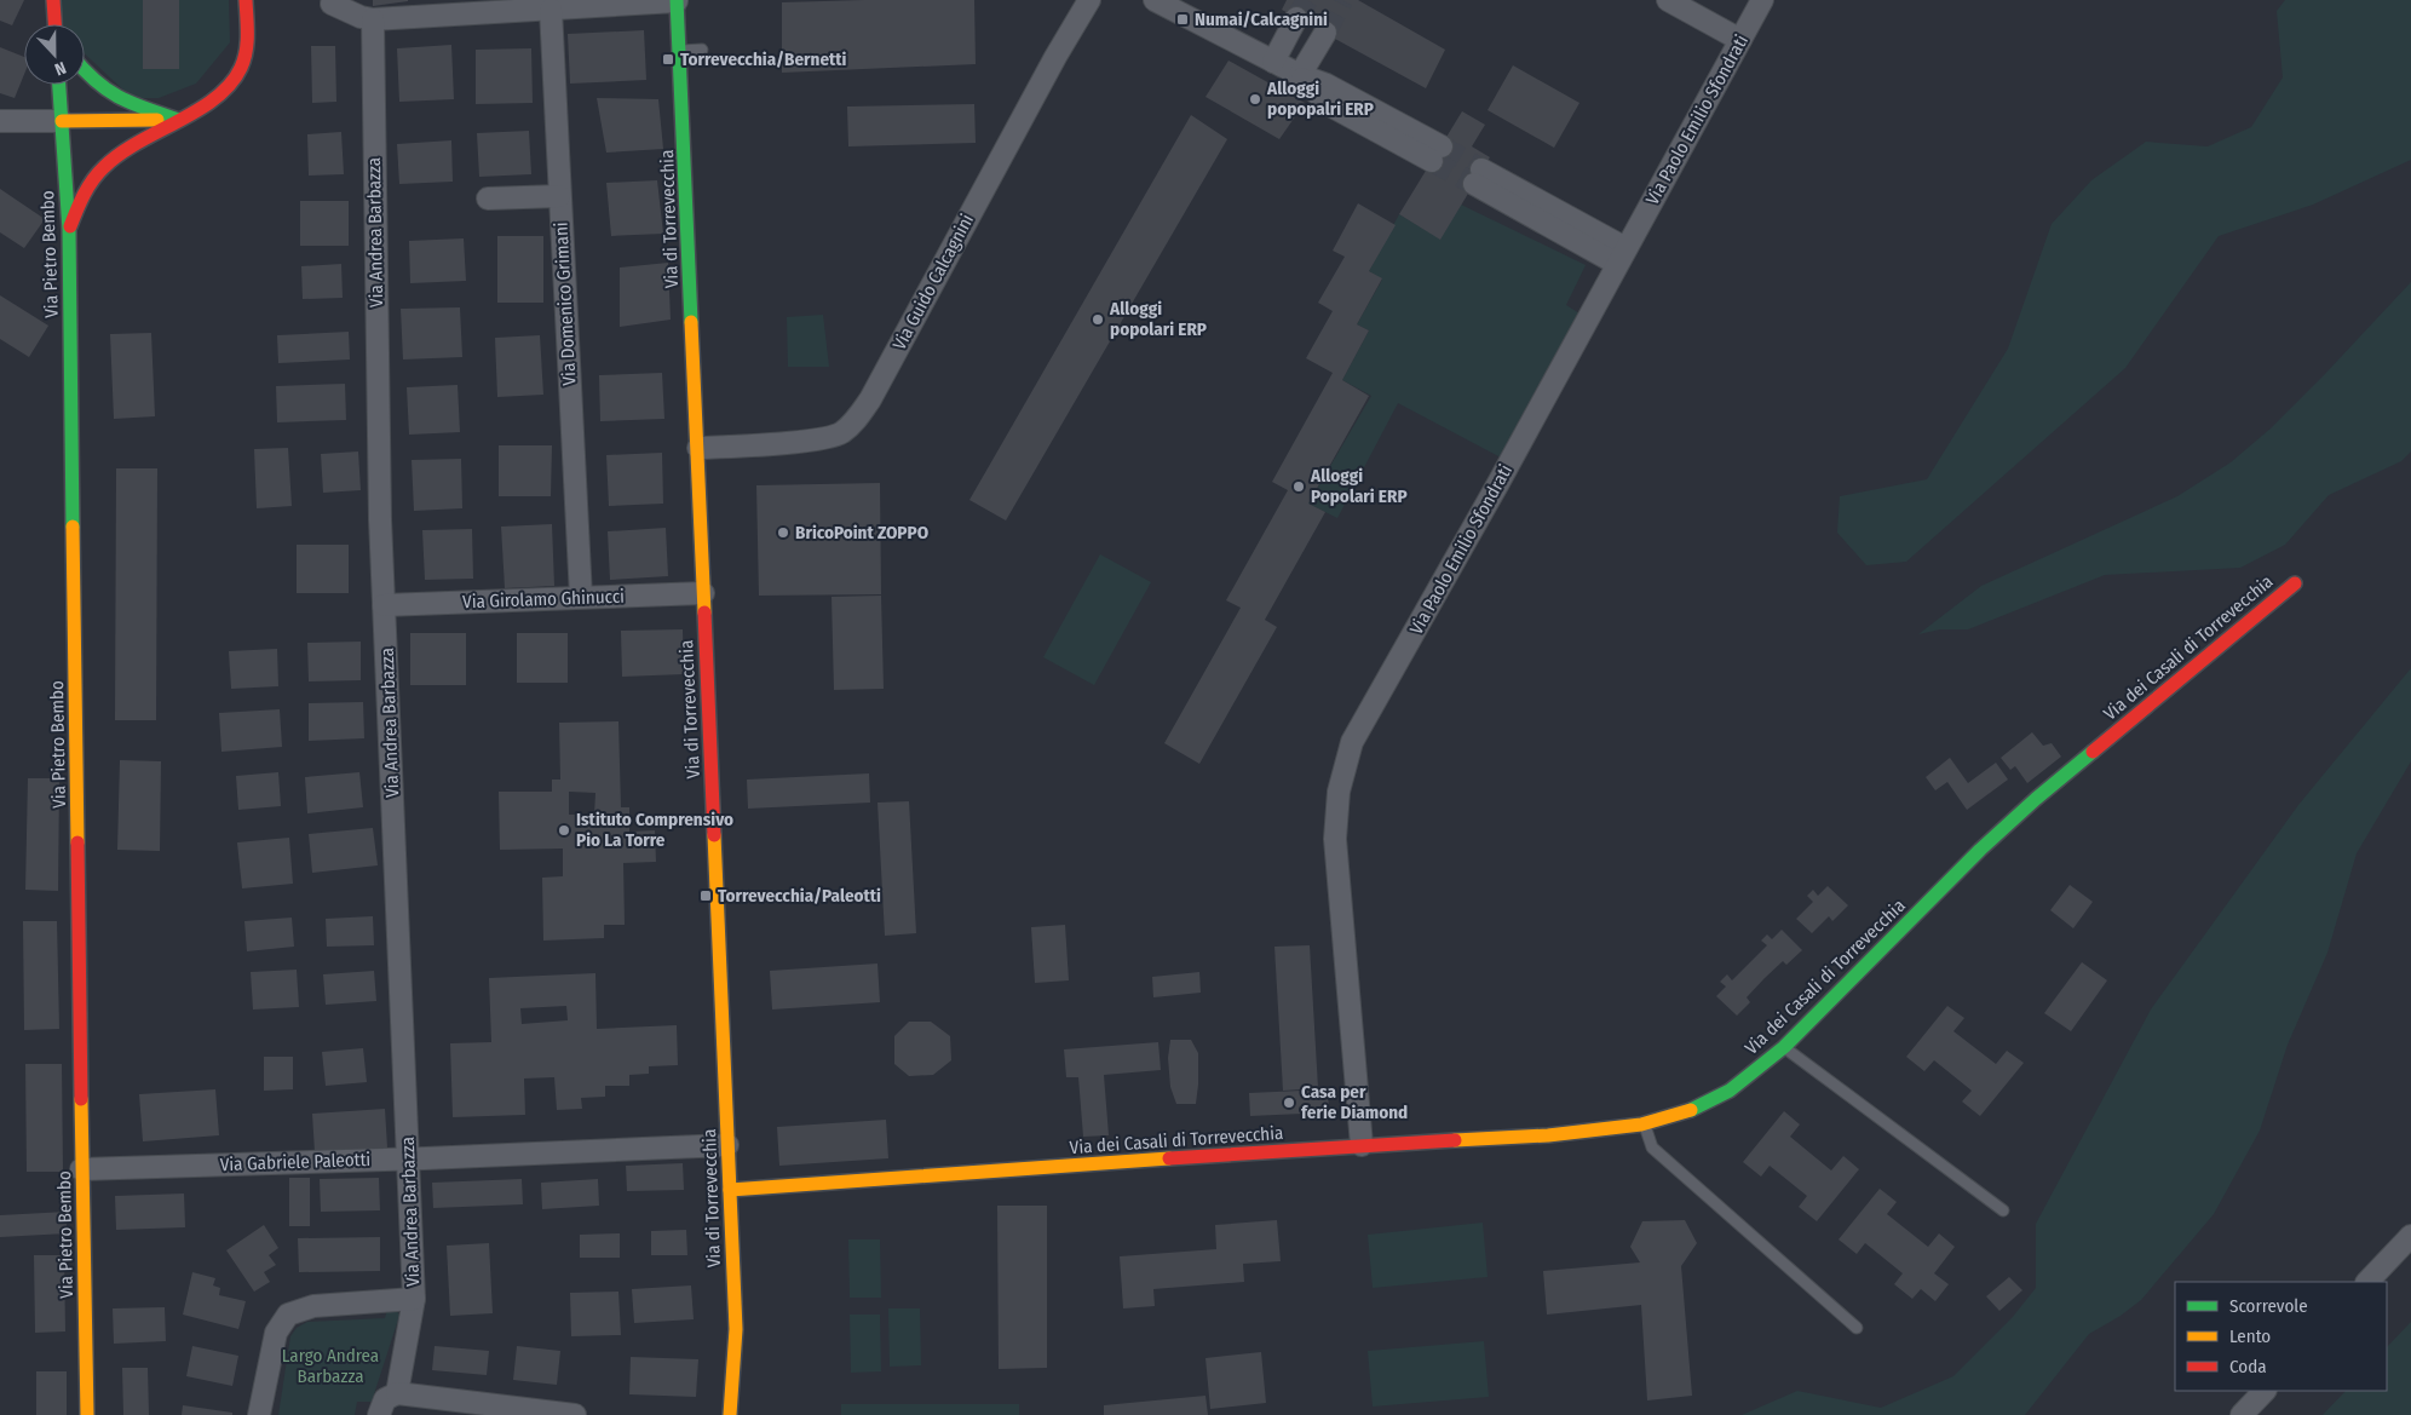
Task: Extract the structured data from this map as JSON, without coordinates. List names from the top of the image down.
{
  "streets": {
    "street": [
      "Via Paolo Emilio Sfondrati",
      "Via di Torrevecchia",
      "Via Andrea Barbazza",
      "Via Pietro Bembo",
      "Via Guido Calcagnini",
      "Via Domenico Grimani",
      "Via Girolamo Ghinucci",
      "Via dei Casali di Torrevecchia",
      "Via Gabriele Paleotti"
    ]
  },
  "crossings": [
    ["Via Paolo Emilio Sfondrati", "Via dei Casali di Torrevecchia"],
    ["Via di Torrevecchia", "Via Guido Calcagnini"],
    ["Via di Torrevecchia", "Via Girolamo Ghinucci"],
    ["Via di Torrevecchia", "Via dei Casali di Torrevecchia"],
    ["Via di Torrevecchia", "Via Gabriele Paleotti"],
    ["Via Andrea Barbazza", "Via Girolamo Ghinucci"],
    ["Via Andrea Barbazza", "Via Gabriele Paleotti"],
    ["Via Pietro Bembo", "Via Gabriele Paleotti"],
    ["Via Domenico Grimani", "Via Girolamo Ghinucci"]
  ],
  "parks": ["Largo Andrea Barbazza"],
  "places": {
    "transit": ["Numai/Calcagnini", "Torrevecchia/Bernetti", "Torrevecchia/Paleotti"],
    "other": [
      "Alloggi popopalri ERP",
      "Alloggi popolari ERP",
      "Alloggi Popolari ERP",
      "BricoPoint ZOPPO",
      "Istituto Comprensivo Pio La Torre",
      "Casa per ferie Diamond"
    ]
  },
  "legend": ["Scorrevole", "Lento", "Coda"],
  "north": "bottom"
}
